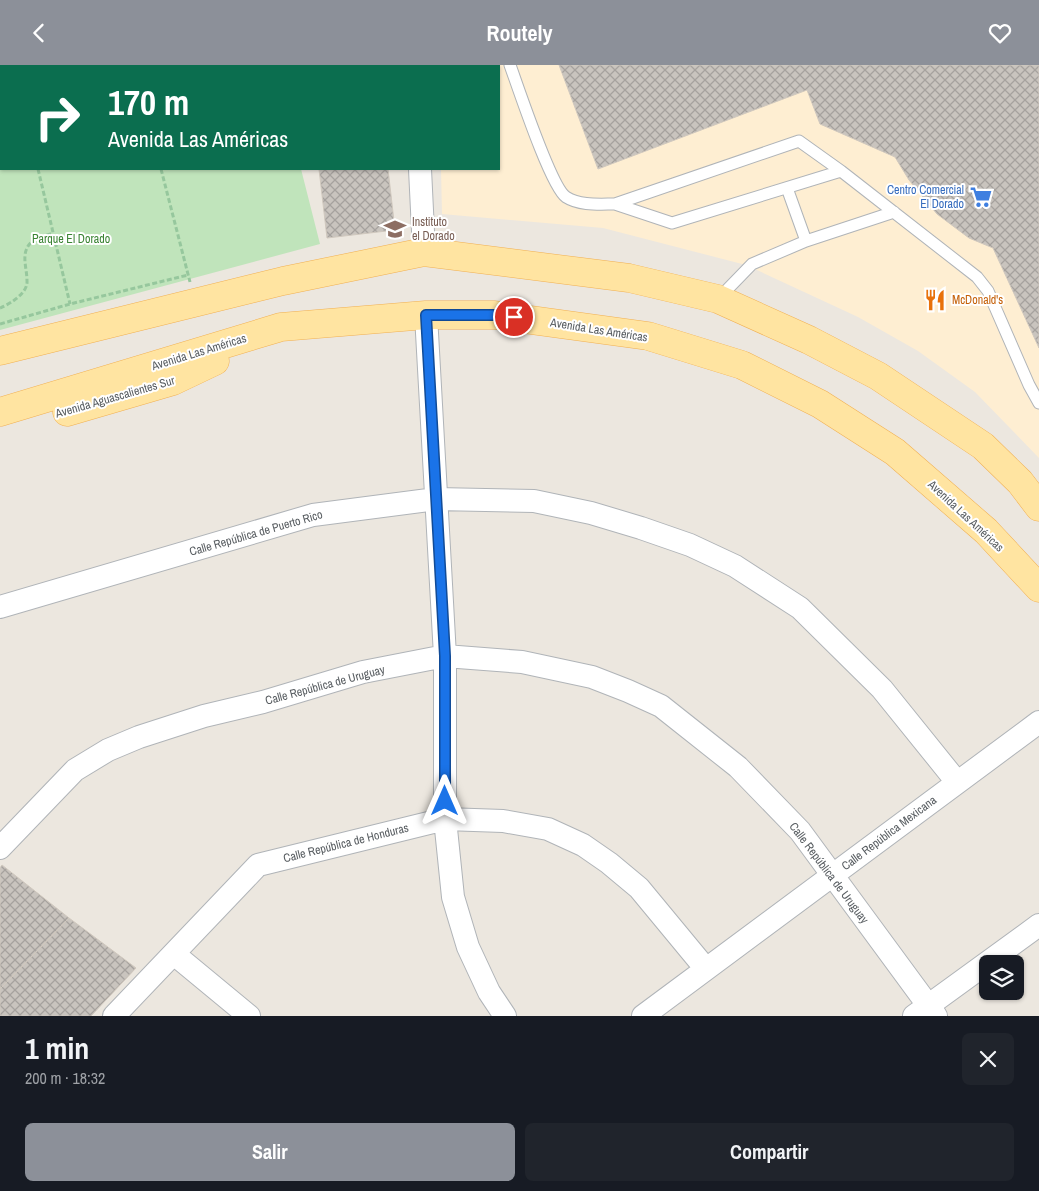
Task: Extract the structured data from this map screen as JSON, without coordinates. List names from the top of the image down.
{
  "streets": {
    "main road": ["Avenida Las Américas", "Avenida Aguascalientes Sur"],
    "street": [
      "Calle República de Puerto Rico",
      "Calle República de Uruguay",
      "Calle República Mexicana",
      "Calle República de Honduras"
    ]
  },
  "crossings": [
    ["Avenida Las Américas", "Avenida Aguascalientes Sur"],
    ["Calle República de Puerto Rico", "Calle República Mexicana"],
    ["Calle República de Uruguay", "Calle República Mexicana"],
    ["Calle República Mexicana", "Calle República de Honduras"]
  ],
  "parks": ["Parque El Dorado"],
  "places": {
    "supermarket": ["Centro Comercial El Dorado"],
    "school or university": ["Instituto el Dorado"],
    "restaurant": ["McDonald's"]
  },
  "page": {
    "header": "Routely",
    "turn": ["170 m", "Avenida Las Américas"],
    "heading": ["1 min", "200 m · 18:32"],
    "buttons": ["Salir", "Compartir"]
  }
}
